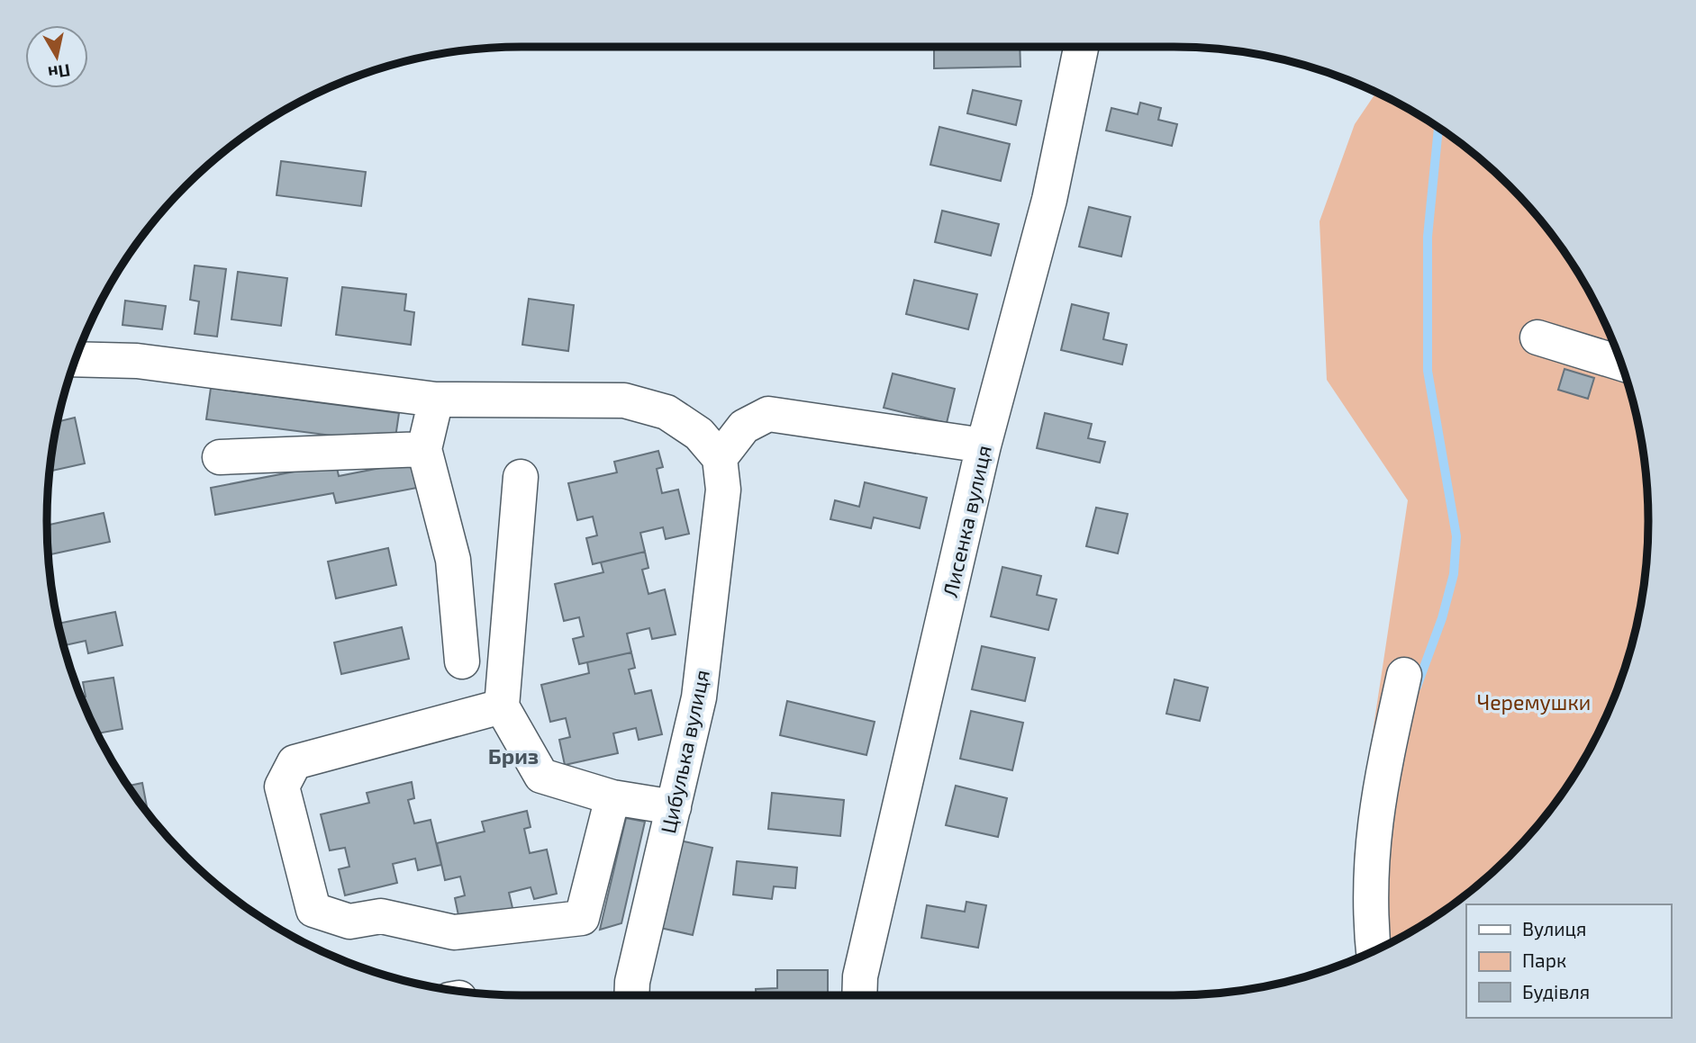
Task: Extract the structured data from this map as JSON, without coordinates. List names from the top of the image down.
{
  "streets": {
    "street": ["Лисенка вулиця", "Цибулька вулиця"]
  },
  "districts": ["Бриз"],
  "parks": ["Черемушки"],
  "legend": ["Вулиця", "Парк", "Будівля"],
  "north": "bottom"
}
